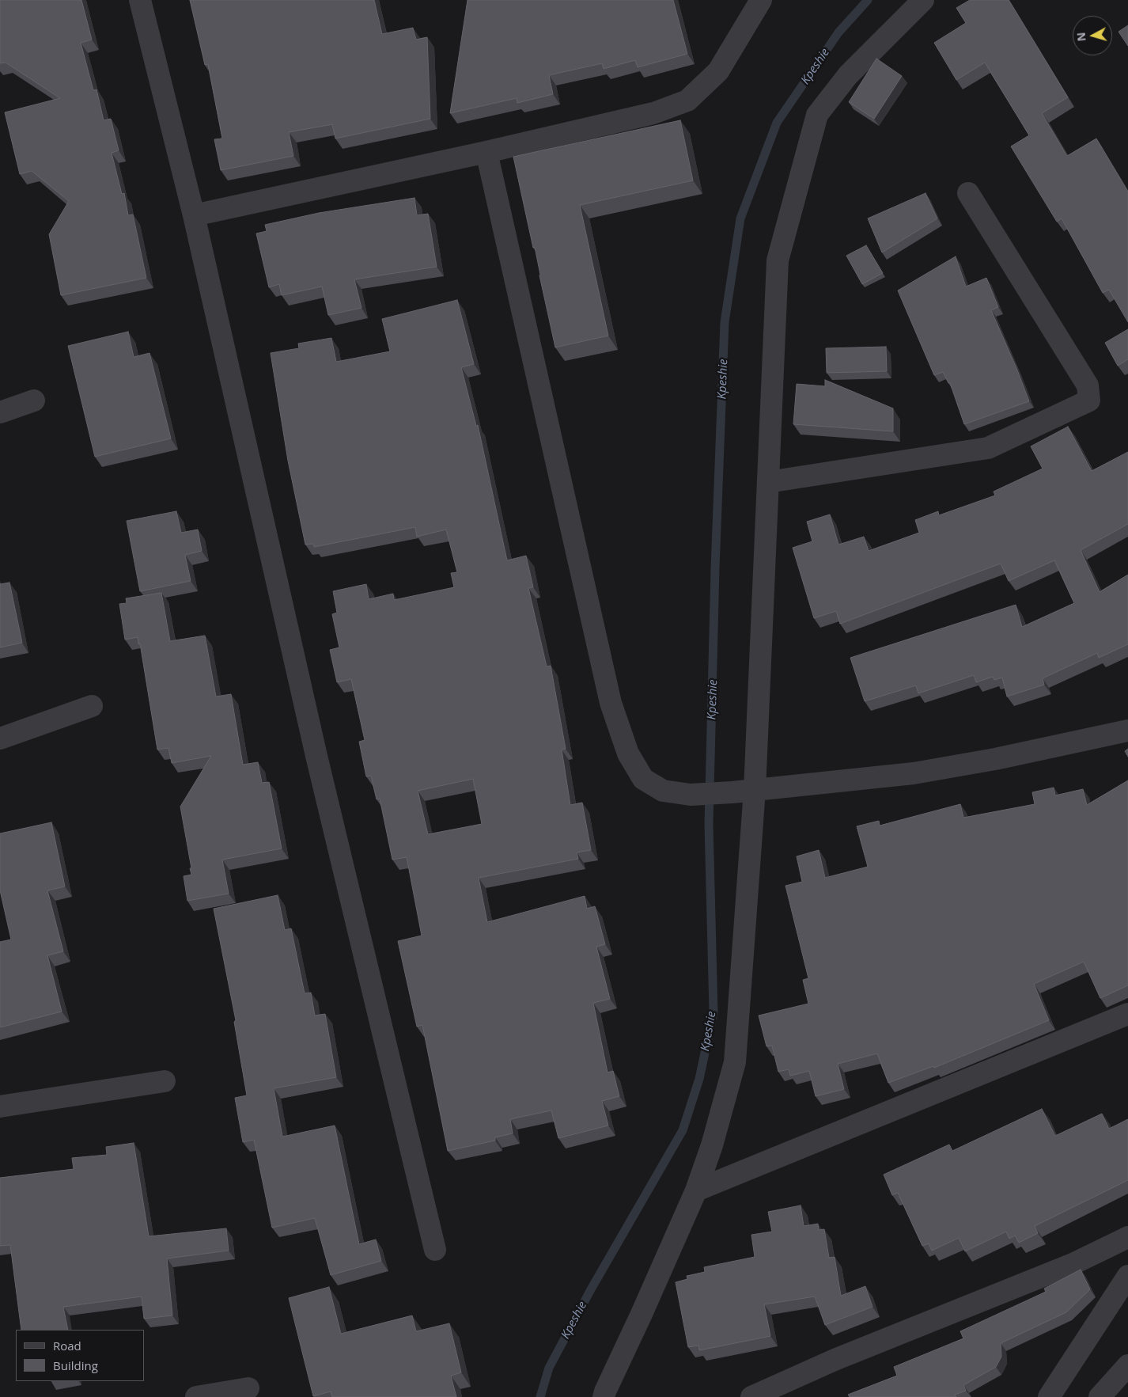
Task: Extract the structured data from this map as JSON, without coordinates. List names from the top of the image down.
{
  "water": ["Kpeshie"],
  "legend": ["Road", "Building"],
  "north": "left"
}
